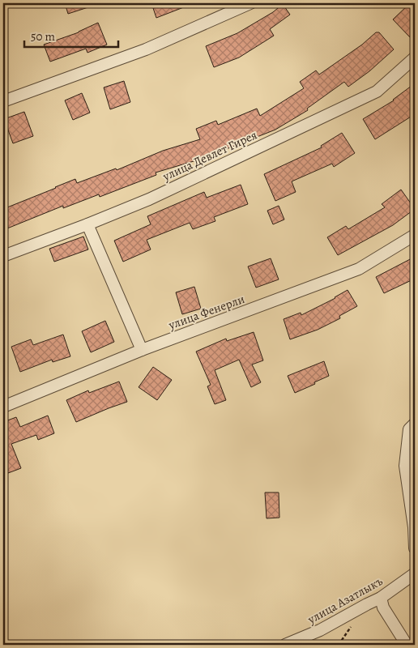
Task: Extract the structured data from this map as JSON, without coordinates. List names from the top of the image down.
{
  "streets": {
    "street": ["улица Девлет Гирея", "улица Фенерли", "улица Азатлыкъ"]
  },
  "scale_bar": "50 m"
}
